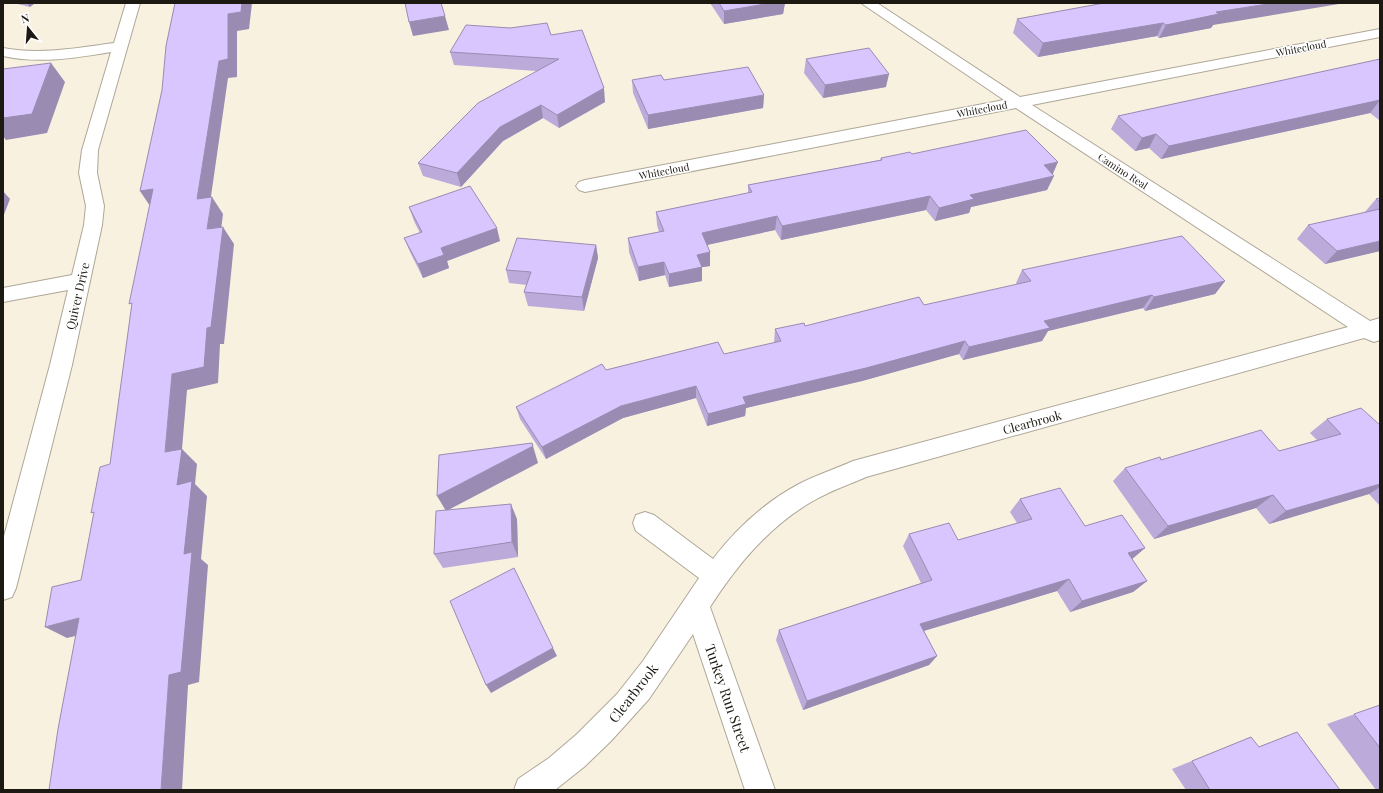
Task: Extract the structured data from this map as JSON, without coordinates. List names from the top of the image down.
{
  "streets": {
    "street": [
      "Whitecloud",
      "Camino Real",
      "Quiver Drive",
      "Clearbrook",
      "Turkey Run Street"
    ]
  },
  "crossings": [
    ["Whitecloud", "Camino Real"],
    ["Camino Real", "Clearbrook"],
    ["Clearbrook", "Turkey Run Street"]
  ],
  "north": "top"
}
